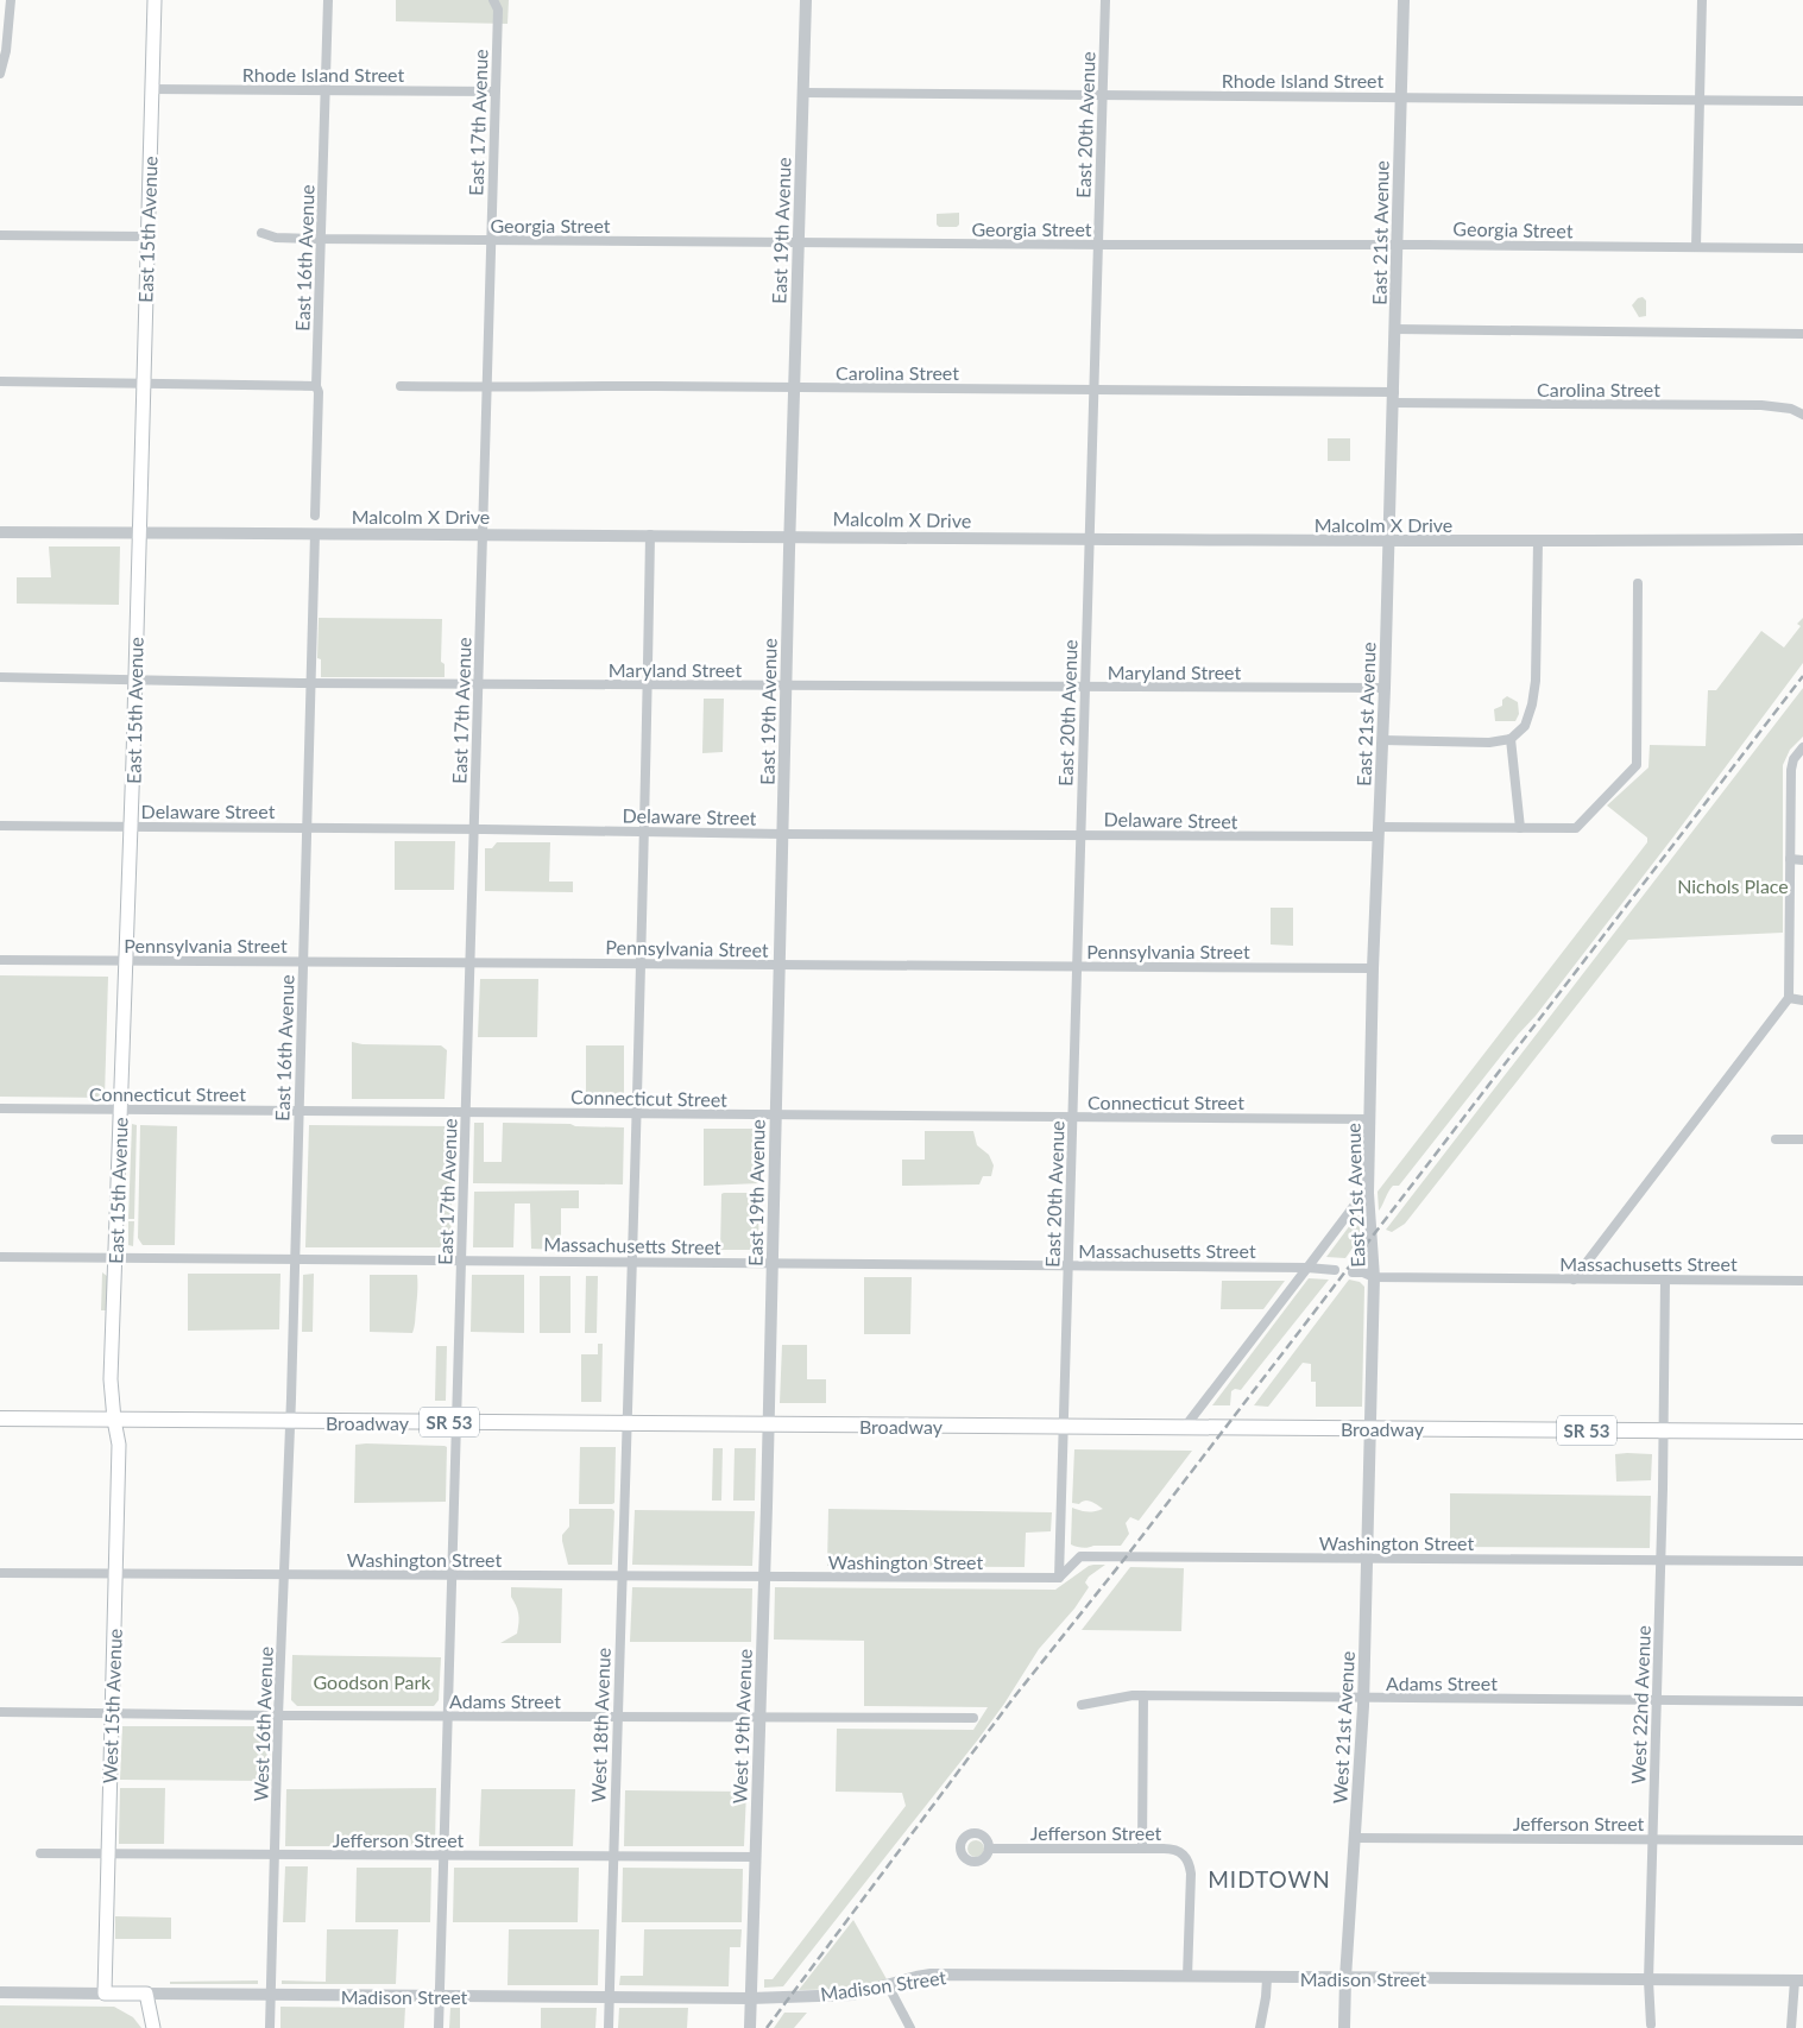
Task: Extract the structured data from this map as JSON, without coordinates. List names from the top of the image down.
{
  "streets": {
    "main road": [
      "East 15th Avenue",
      "Broadway",
      "SR 53",
      "West 15th Avenue",
      "Madison Street"
    ],
    "street": [
      "Rhode Island Street",
      "East 17th Avenue",
      "East 20th Avenue",
      "Georgia Street",
      "East 19th Avenue",
      "East 21st Avenue",
      "East 16th Avenue",
      "Carolina Street",
      "Malcolm X Drive",
      "Maryland Street",
      "Delaware Street",
      "Pennsylvania Street",
      "Connecticut Street",
      "Massachusetts Street",
      "Washington Street",
      "Adams Street",
      "West 22nd Avenue",
      "West 16th Avenue",
      "West 18th Avenue",
      "West 19th Avenue",
      "West 21st Avenue",
      "Jefferson Street"
    ]
  },
  "crossings": [
    ["Rhode Island Street", "East 17th Avenue"],
    ["Rhode Island Street", "East 20th Avenue"],
    ["Rhode Island Street", "East 15th Avenue"],
    ["Rhode Island Street", "East 19th Avenue"],
    ["Rhode Island Street", "East 21st Avenue"],
    ["Rhode Island Street", "East 16th Avenue"],
    ["East 17th Avenue", "Georgia Street"],
    ["East 17th Avenue", "Carolina Street"],
    ["East 17th Avenue", "Malcolm X Drive"],
    ["East 17th Avenue", "Maryland Street"],
    ["East 17th Avenue", "Delaware Street"],
    ["East 17th Avenue", "Pennsylvania Street"],
    ["East 17th Avenue", "Connecticut Street"],
    ["East 17th Avenue", "Massachusetts Street"],
    ["East 17th Avenue", "Broadway"],
    ["East 17th Avenue", "Washington Street"],
    ["East 17th Avenue", "Adams Street"],
    ["East 17th Avenue", "Jefferson Street"],
    ["East 17th Avenue", "Madison Street"],
    ["East 20th Avenue", "Georgia Street"],
    ["East 20th Avenue", "Carolina Street"],
    ["East 20th Avenue", "Malcolm X Drive"],
    ["East 20th Avenue", "Maryland Street"],
    ["East 20th Avenue", "Delaware Street"],
    ["East 20th Avenue", "Pennsylvania Street"],
    ["East 20th Avenue", "Connecticut Street"],
    ["East 20th Avenue", "Massachusetts Street"],
    ["East 20th Avenue", "Broadway"],
    ["East 20th Avenue", "Washington Street"],
    ["Georgia Street", "East 19th Avenue"],
    ["Georgia Street", "East 21st Avenue"],
    ["Georgia Street", "East 16th Avenue"],
    ["East 15th Avenue", "Malcolm X Drive"],
    ["East 15th Avenue", "Maryland Street"],
    ["East 15th Avenue", "Delaware Street"],
    ["East 15th Avenue", "Pennsylvania Street"],
    ["East 15th Avenue", "Connecticut Street"],
    ["East 15th Avenue", "Massachusetts Street"],
    ["East 15th Avenue", "Broadway"],
    ["East 15th Avenue", "West 15th Avenue"],
    ["East 19th Avenue", "Carolina Street"],
    ["East 19th Avenue", "Malcolm X Drive"],
    ["East 19th Avenue", "Maryland Street"],
    ["East 19th Avenue", "Delaware Street"],
    ["East 19th Avenue", "Pennsylvania Street"],
    ["East 19th Avenue", "Connecticut Street"],
    ["East 19th Avenue", "Massachusetts Street"],
    ["East 19th Avenue", "Broadway"],
    ["East 19th Avenue", "West 19th Avenue"],
    ["East 21st Avenue", "Carolina Street"],
    ["East 21st Avenue", "Malcolm X Drive"],
    ["East 21st Avenue", "Maryland Street"],
    ["East 21st Avenue", "Delaware Street"],
    ["East 21st Avenue", "Pennsylvania Street"],
    ["East 21st Avenue", "Connecticut Street"],
    ["East 21st Avenue", "Massachusetts Street"],
    ["East 21st Avenue", "Broadway"],
    ["East 21st Avenue", "West 21st Avenue"],
    ["East 16th Avenue", "Malcolm X Drive"],
    ["East 16th Avenue", "Maryland Street"],
    ["East 16th Avenue", "Delaware Street"],
    ["East 16th Avenue", "Pennsylvania Street"],
    ["East 16th Avenue", "Connecticut Street"],
    ["East 16th Avenue", "Massachusetts Street"],
    ["East 16th Avenue", "Broadway"],
    ["East 16th Avenue", "West 16th Avenue"],
    ["Malcolm X Drive", "West 18th Avenue"],
    ["Maryland Street", "West 18th Avenue"],
    ["Delaware Street", "West 18th Avenue"],
    ["Pennsylvania Street", "West 18th Avenue"],
    ["Connecticut Street", "West 18th Avenue"],
    ["Massachusetts Street", "West 22nd Avenue"],
    ["Massachusetts Street", "West 18th Avenue"],
    ["Broadway", "West 22nd Avenue"],
    ["Broadway", "West 15th Avenue"],
    ["Broadway", "West 16th Avenue"],
    ["Broadway", "West 18th Avenue"],
    ["Broadway", "West 19th Avenue"],
    ["Broadway", "West 21st Avenue"],
    ["Washington Street", "West 22nd Avenue"],
    ["Washington Street", "West 15th Avenue"],
    ["Washington Street", "West 16th Avenue"],
    ["Washington Street", "West 18th Avenue"],
    ["Washington Street", "West 19th Avenue"],
    ["Washington Street", "West 21st Avenue"],
    ["Adams Street", "West 22nd Avenue"],
    ["Adams Street", "West 15th Avenue"],
    ["Adams Street", "West 16th Avenue"],
    ["Adams Street", "West 18th Avenue"],
    ["Adams Street", "West 19th Avenue"],
    ["Adams Street", "West 21st Avenue"],
    ["West 22nd Avenue", "Jefferson Street"],
    ["West 22nd Avenue", "Madison Street"],
    ["West 15th Avenue", "Jefferson Street"],
    ["West 15th Avenue", "Madison Street"],
    ["West 16th Avenue", "Jefferson Street"],
    ["West 16th Avenue", "Madison Street"],
    ["West 18th Avenue", "Jefferson Street"],
    ["West 18th Avenue", "Madison Street"],
    ["West 19th Avenue", "Jefferson Street"],
    ["West 19th Avenue", "Madison Street"],
    ["West 21st Avenue", "Jefferson Street"],
    ["West 21st Avenue", "Madison Street"],
    ["Jefferson Street", "Madison Street"]
  ],
  "districts": ["MIDTOWN"],
  "parks": ["Nichols Place", "Goodson Park"]
}
